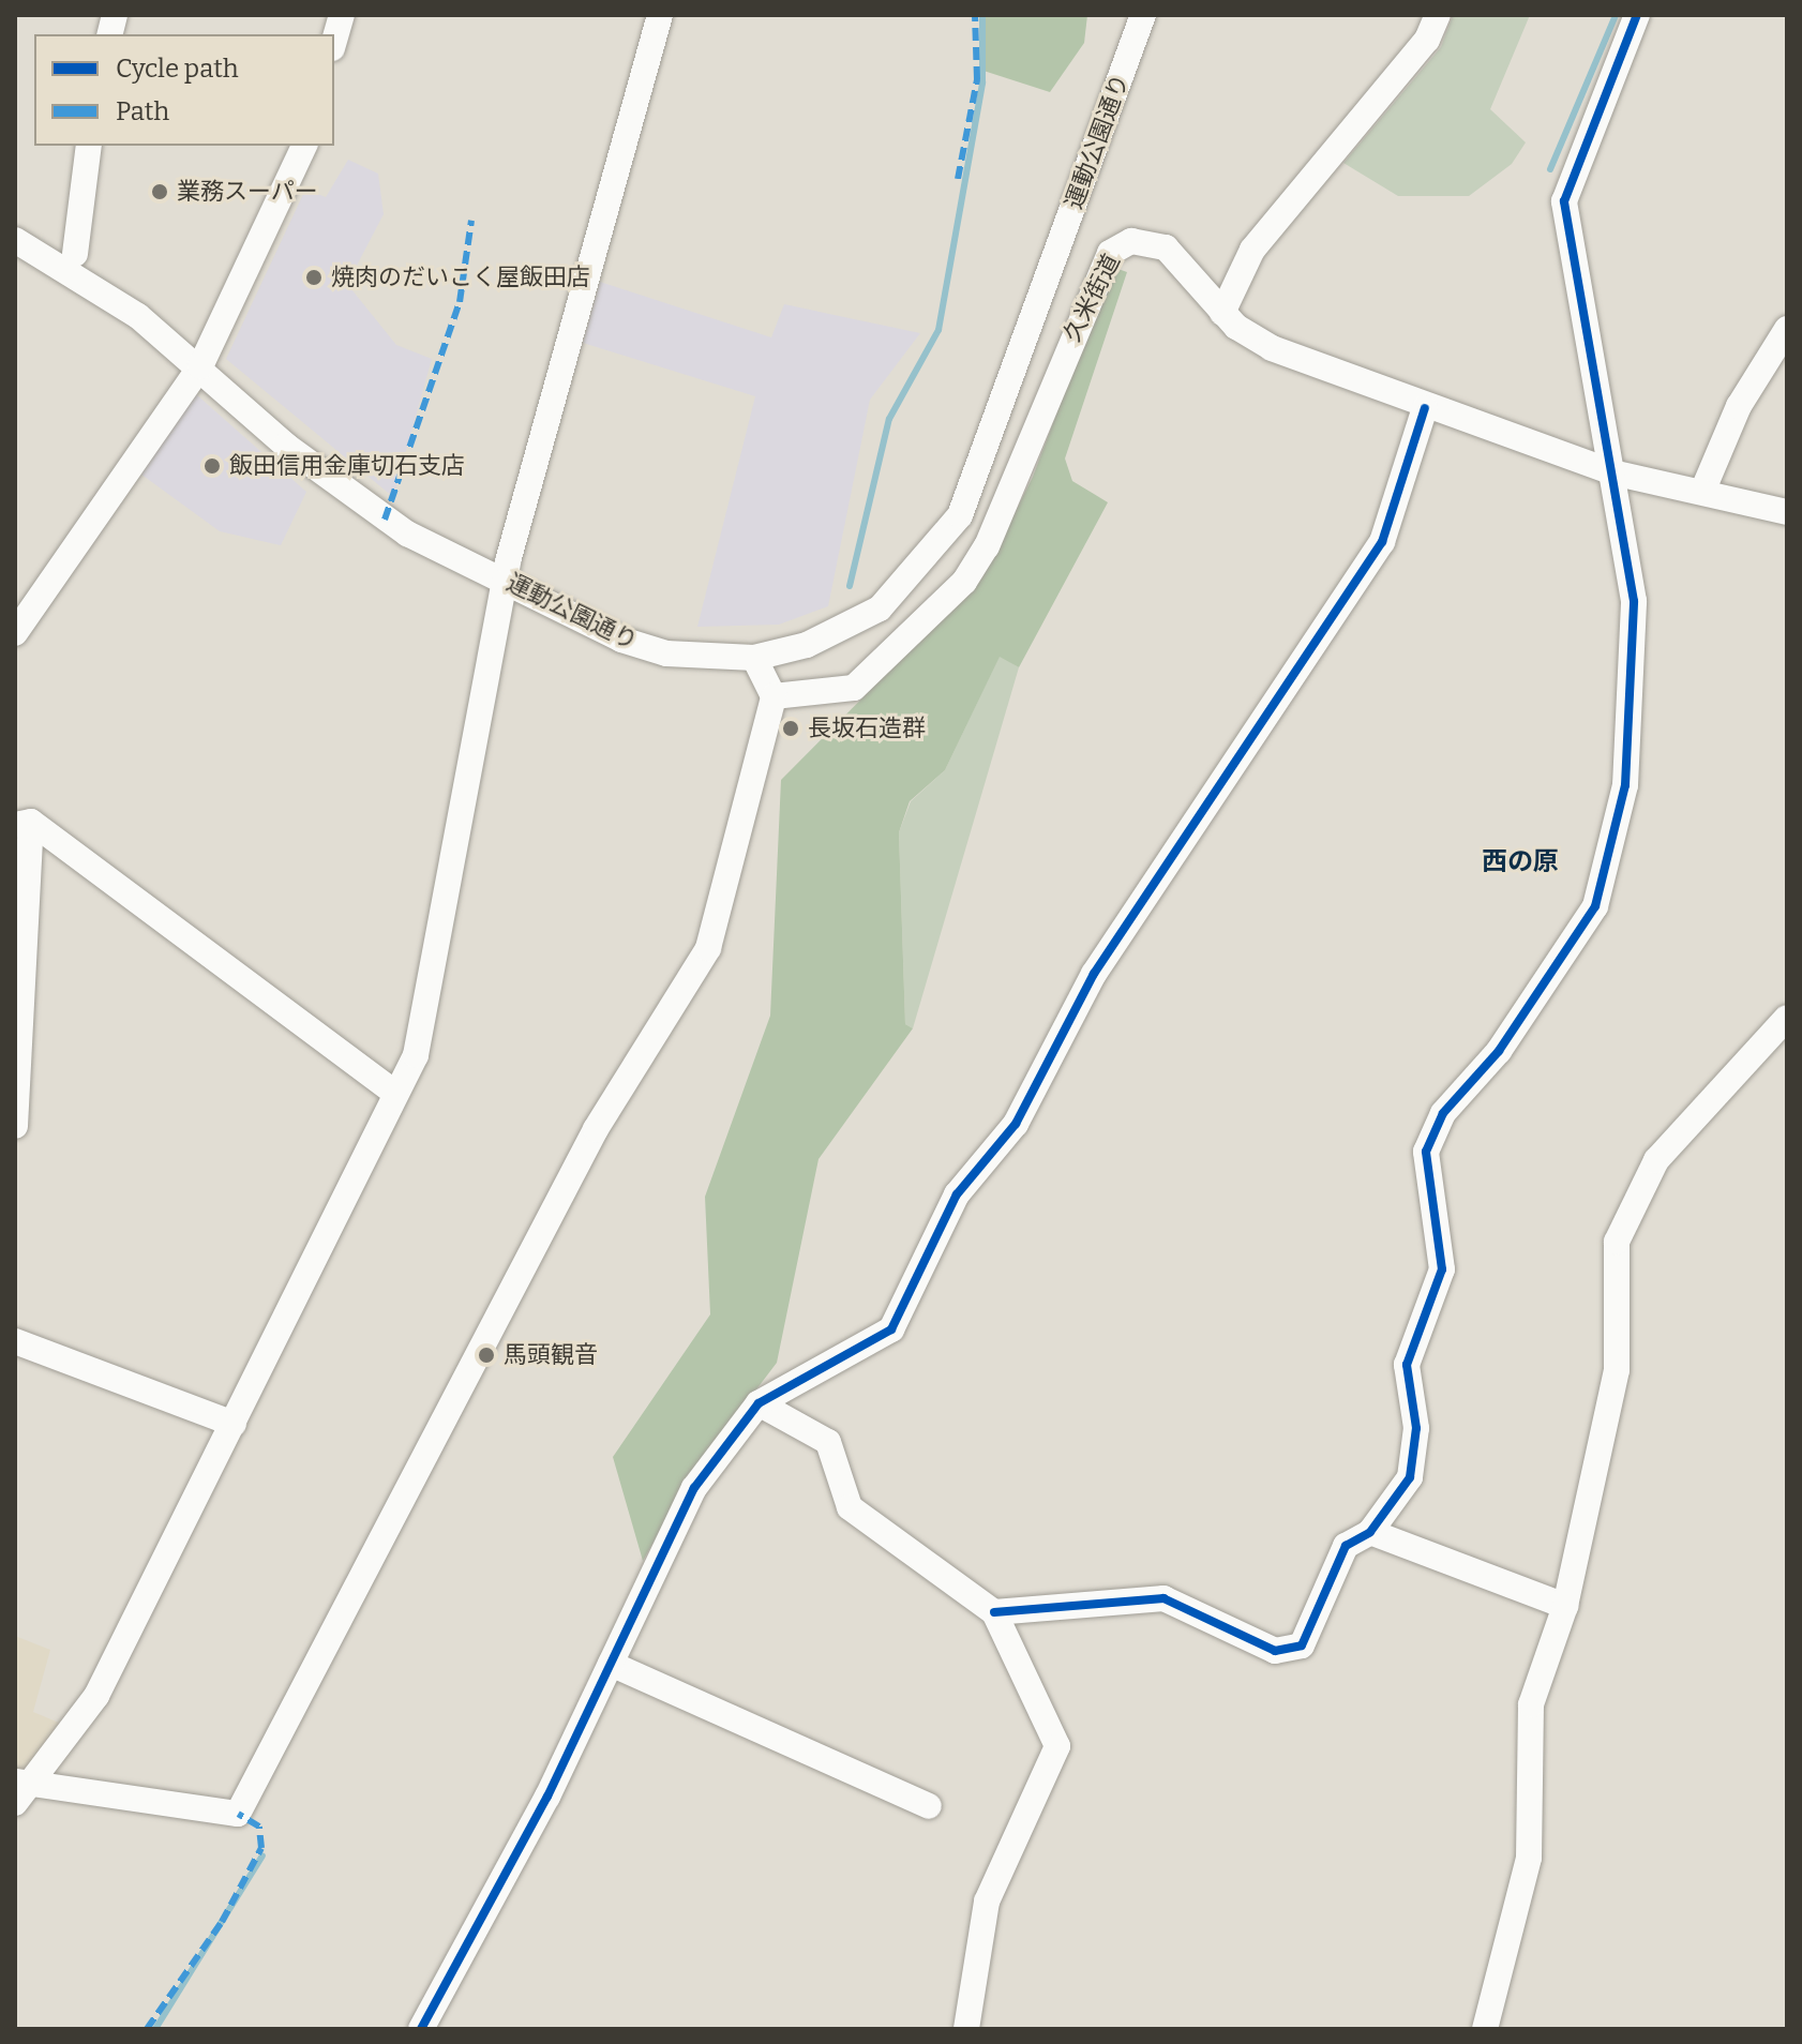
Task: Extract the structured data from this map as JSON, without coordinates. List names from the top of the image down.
{
  "streets": {
    "street": ["運動公園通り", "久米街道"]
  },
  "districts": ["西の原"],
  "places": [
    "業務スーパー",
    "焼肉のだいこく屋飯田店",
    "飯田信用金庫切石支店",
    "長坂石造群",
    "馬頭観音"
  ],
  "legend": ["Cycle path", "Path"]
}
